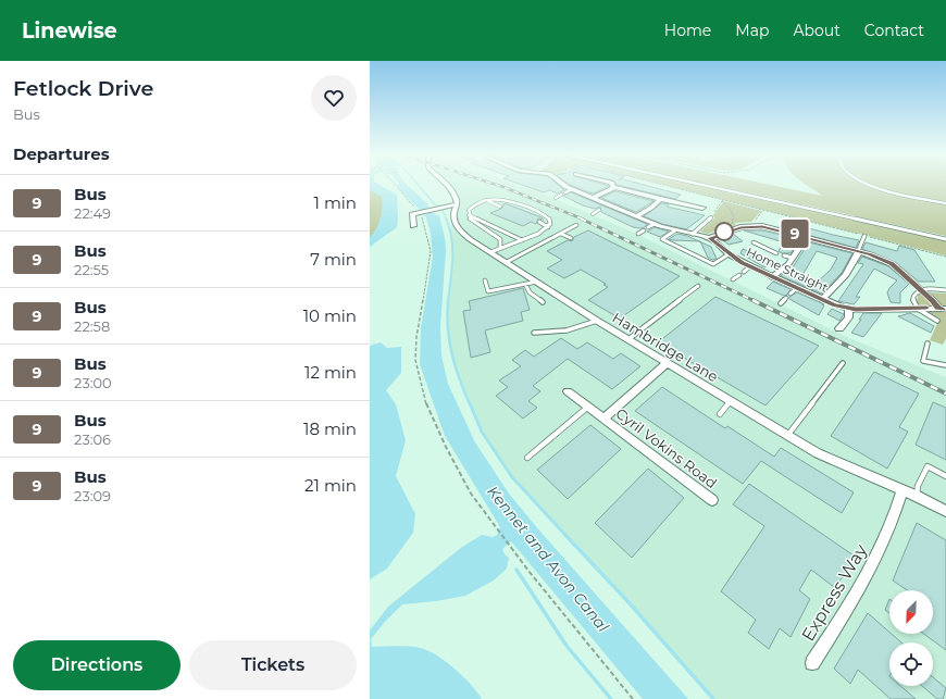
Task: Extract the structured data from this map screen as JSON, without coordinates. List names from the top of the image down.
{
  "streets": {
    "street": [
      "Home Straight",
      "Hambridge Lane",
      "Cyril Vokins Road",
      "Express Way"
    ]
  },
  "crossings": [
    ["Hambridge Lane", "Cyril Vokins Road"],
    ["Hambridge Lane", "Express Way"]
  ],
  "water": ["Kennet and Avon Canal"],
  "lines": ["bus line 9"],
  "north": "bottom left",
  "page": {
    "header": "Linewise",
    "nav": [
      "Home",
      "Map",
      "About",
      "Contact"
    ],
    "heading": [
      ["Fetlock Drive", "Bus"],
      "Departures"
    ],
    "on_map": "9",
    "list": [
      {
        "mark": "9",
        "name": "Bus",
        "note": "22:49",
        "value": "1 min"
      },
      {
        "mark": "9",
        "name": "Bus",
        "note": "22:55",
        "value": "7 min"
      },
      {
        "mark": "9",
        "name": "Bus",
        "note": "22:58",
        "value": "10 min"
      },
      {
        "mark": "9",
        "name": "Bus",
        "note": "23:00",
        "value": "12 min"
      },
      {
        "mark": "9",
        "name": "Bus",
        "note": "23:06",
        "value": "18 min"
      },
      {
        "mark": "9",
        "name": "Bus",
        "note": "23:09",
        "value": "21 min"
      }
    ],
    "buttons": ["Directions", "Tickets"]
  }
}
